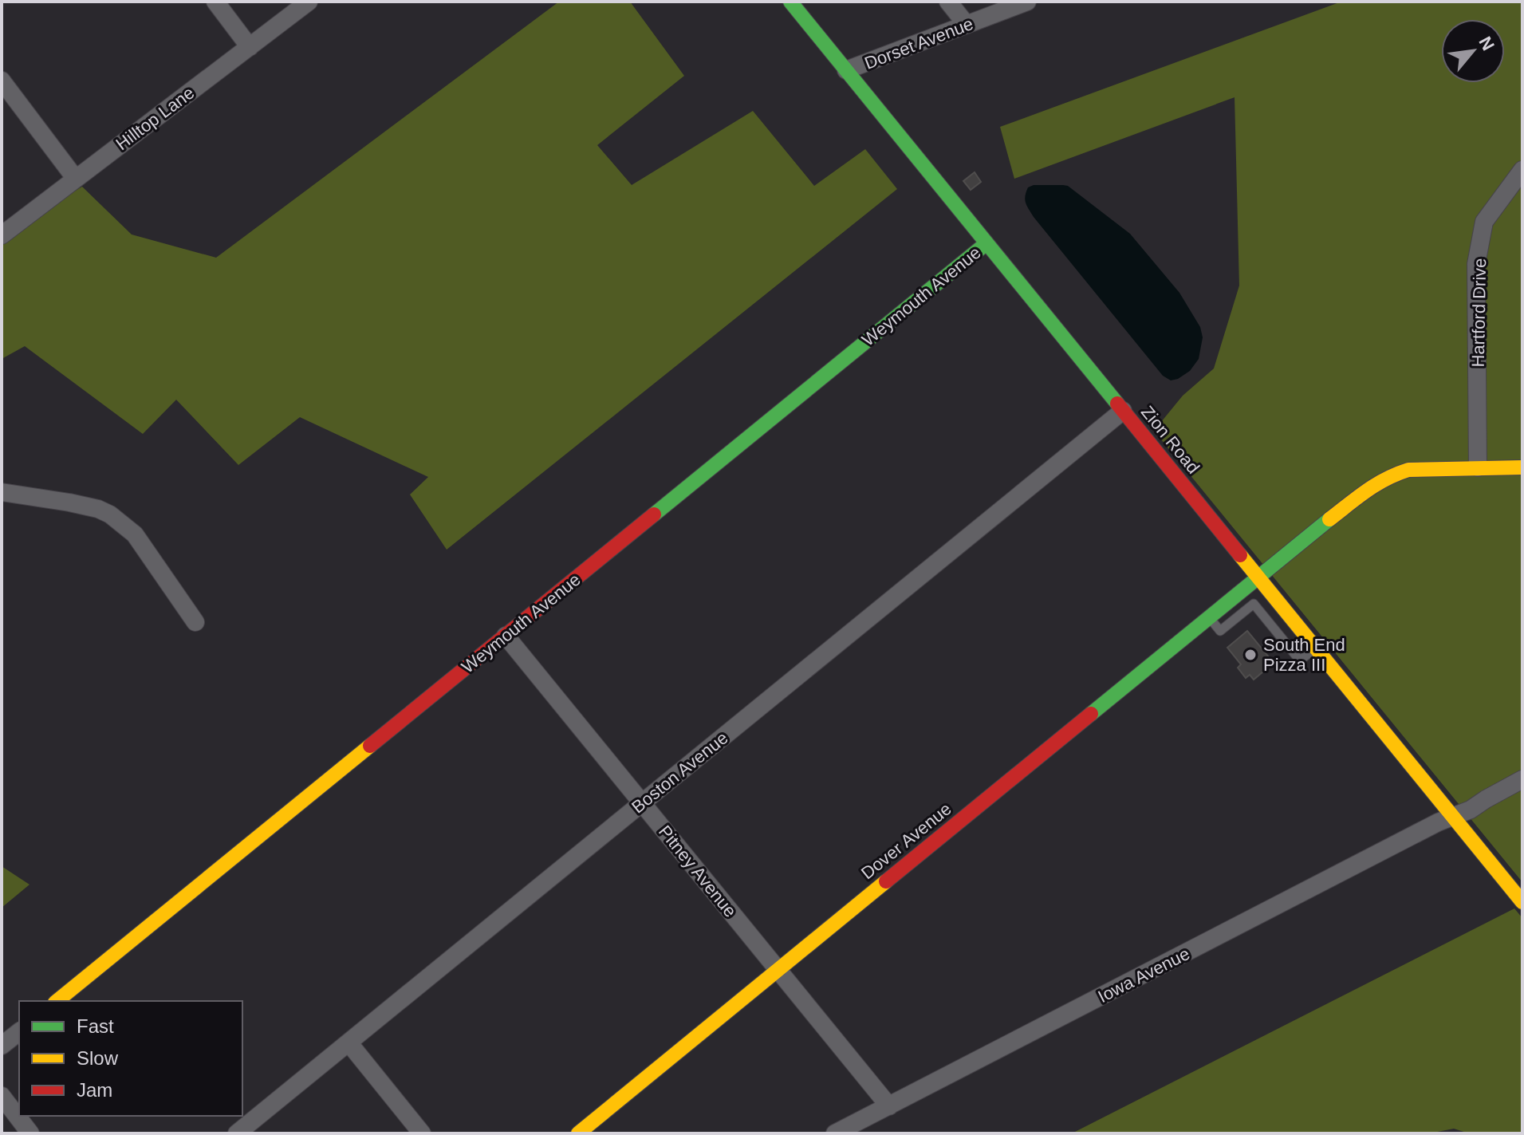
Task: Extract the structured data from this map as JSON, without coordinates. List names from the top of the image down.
{
  "streets": {
    "street": [
      "Dorset Avenue",
      "Hilltop Lane",
      "Weymouth Avenue",
      "Hartford Drive",
      "Zion Road",
      "Boston Avenue",
      "Dover Avenue",
      "Pitney Avenue",
      "Iowa Avenue"
    ]
  },
  "crossings": [
    ["Dorset Avenue", "Zion Road"],
    ["Weymouth Avenue", "Zion Road"],
    ["Weymouth Avenue", "Pitney Avenue"],
    ["Hartford Drive", "Dover Avenue"],
    ["Zion Road", "Boston Avenue"],
    ["Zion Road", "Dover Avenue"],
    ["Zion Road", "Iowa Avenue"],
    ["Boston Avenue", "Pitney Avenue"],
    ["Dover Avenue", "Pitney Avenue"],
    ["Pitney Avenue", "Iowa Avenue"]
  ],
  "places": ["South End Pizza III"],
  "legend": ["Fast", "Slow", "Jam"],
  "north": "top right"
}
